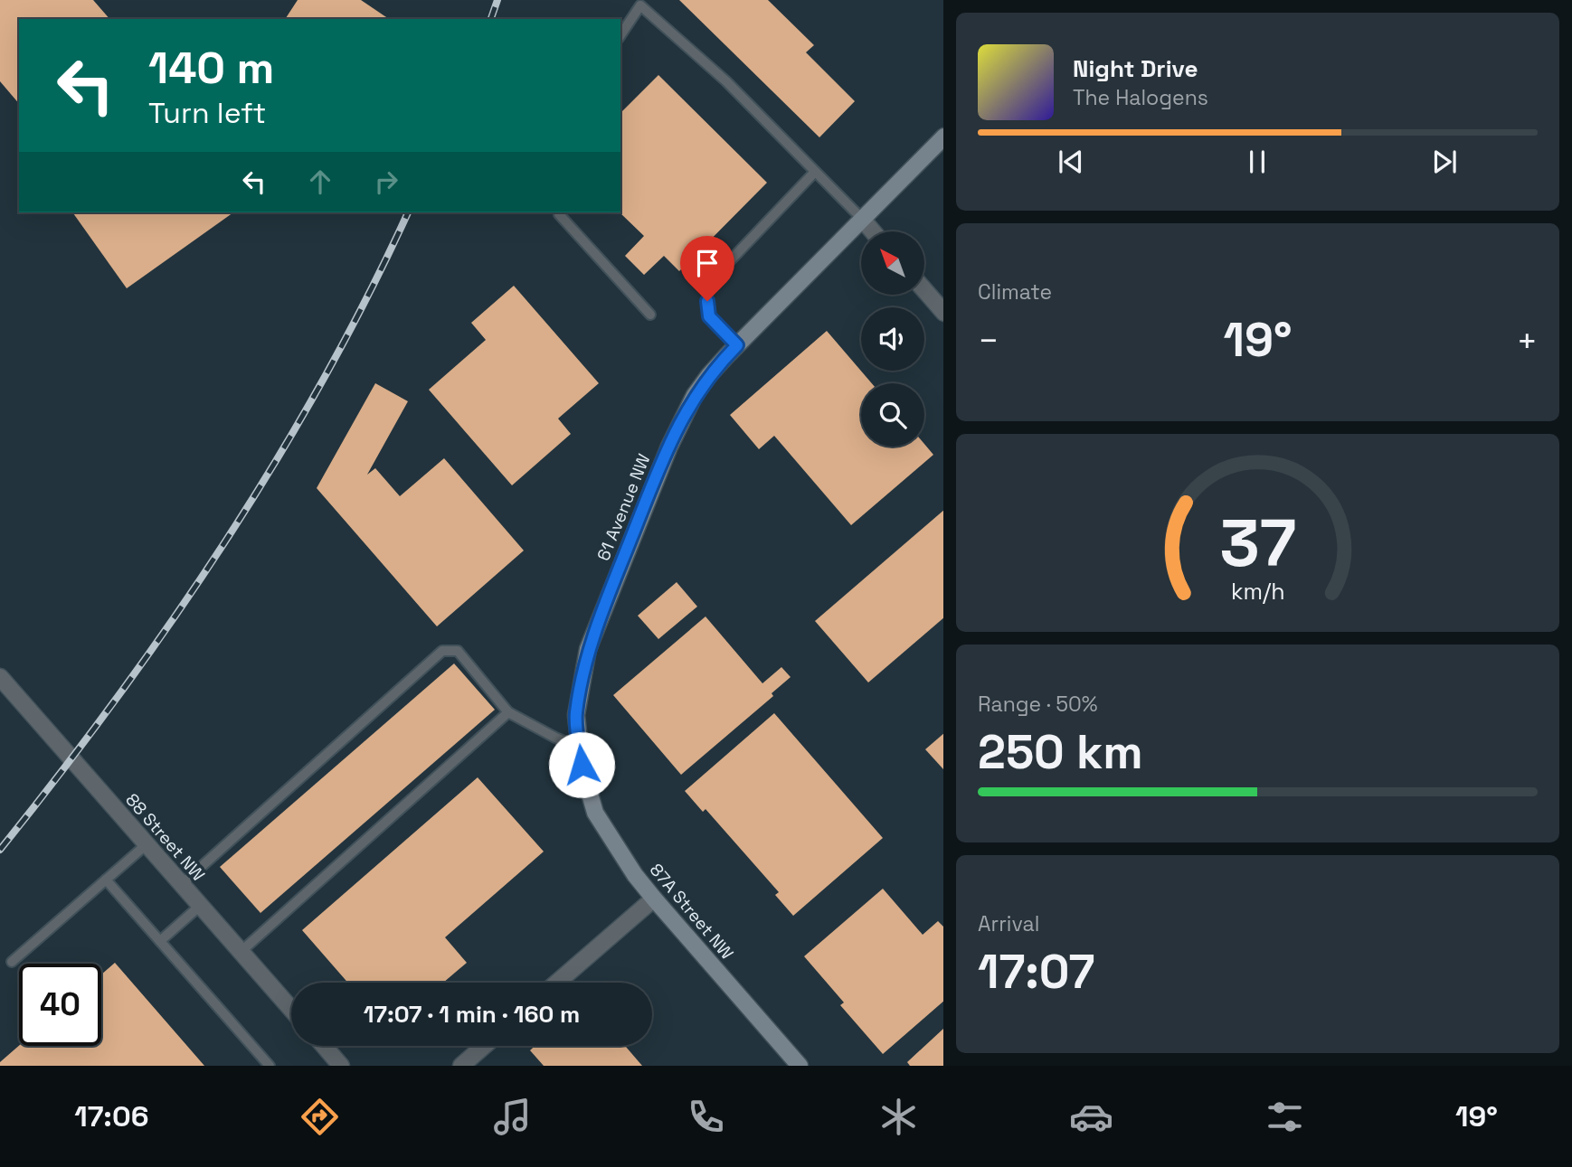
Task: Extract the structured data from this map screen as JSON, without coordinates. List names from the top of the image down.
{
  "streets": {
    "street": ["61 Avenue NW", "88 Street NW", "87A Street NW"]
  },
  "crossings": [
    ["61 Avenue NW", "87A Street NW"]
  ],
  "north": "top left",
  "page": {
    "turn": ["140 m", "Turn left"],
    "song": ["Night Drive", "The Halogens"],
    "tile": [
      "Climate",
      ["Range · 50%", "250 km"],
      ["Arrival", "17:07"]
    ],
    "heat": ["−", "19°", "+"],
    "limit": "40",
    "trip": "17:07 · 1 min · 160 m",
    "tabs": ["17:06", "19°"],
    "gauge": ["37", "km/h"]
  }
}
